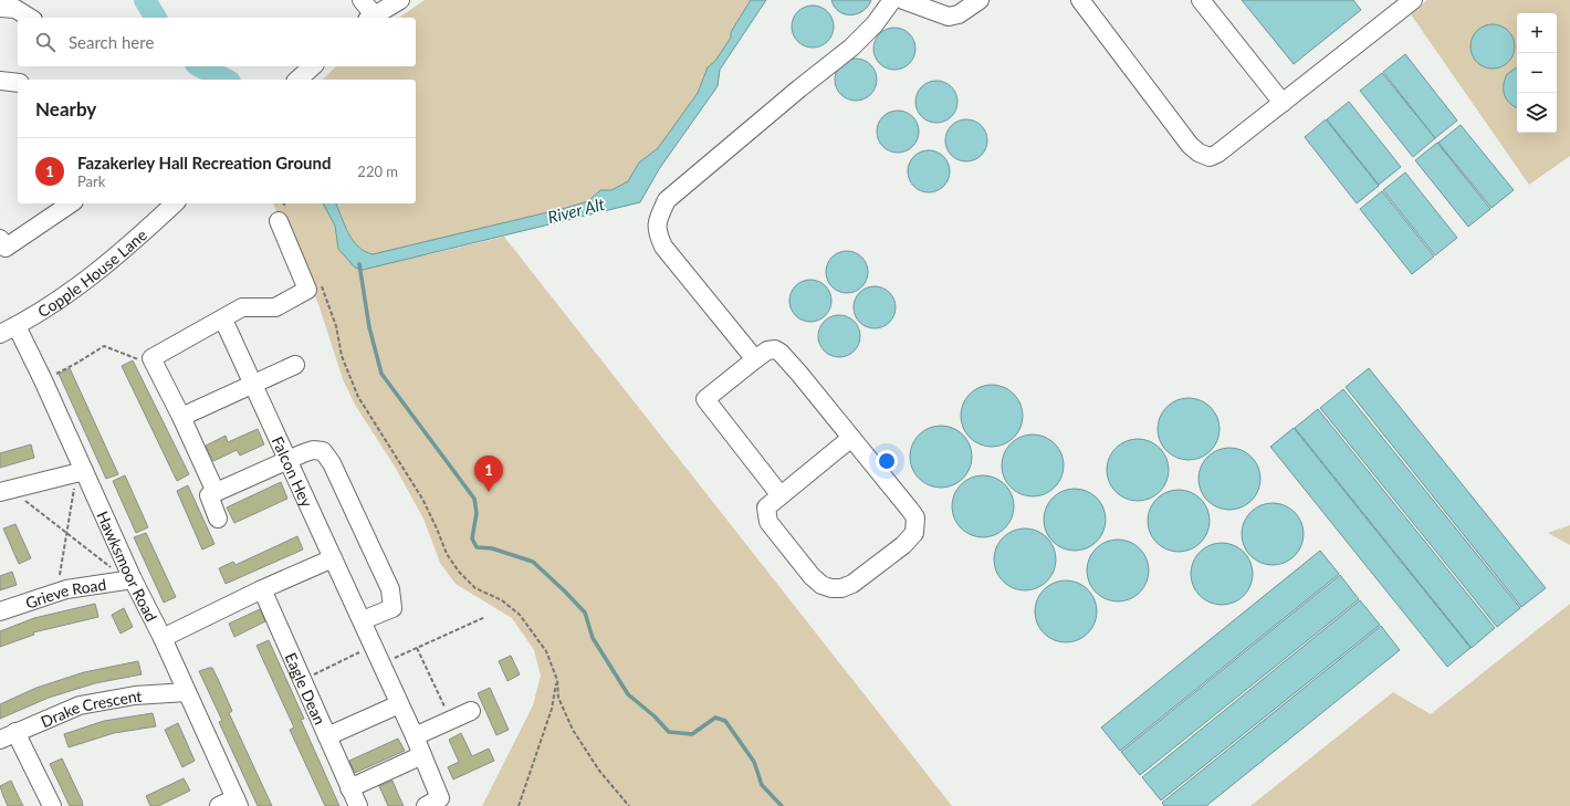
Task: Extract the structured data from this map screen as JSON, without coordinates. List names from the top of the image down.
{
  "streets": {
    "street": [
      "Copple House Lane",
      "Falcon Hey",
      "Hawksmoor Road",
      "Grieve Road",
      "Eagle Dean",
      "Drake Crescent"
    ]
  },
  "crossings": [
    ["Copple House Lane", "Hawksmoor Road"],
    ["Hawksmoor Road", "Grieve Road"],
    ["Hawksmoor Road", "Drake Crescent"]
  ],
  "water": ["River Alt"],
  "page": {
    "map_buttons": ["+", "−"],
    "search": "Search here",
    "heading": "Nearby",
    "list": [
      {
        "mark": "1",
        "name": "Fazakerley Hall Recreation Ground",
        "note": "Park",
        "value": "220 m"
      }
    ],
    "pins": "1"
  }
}
